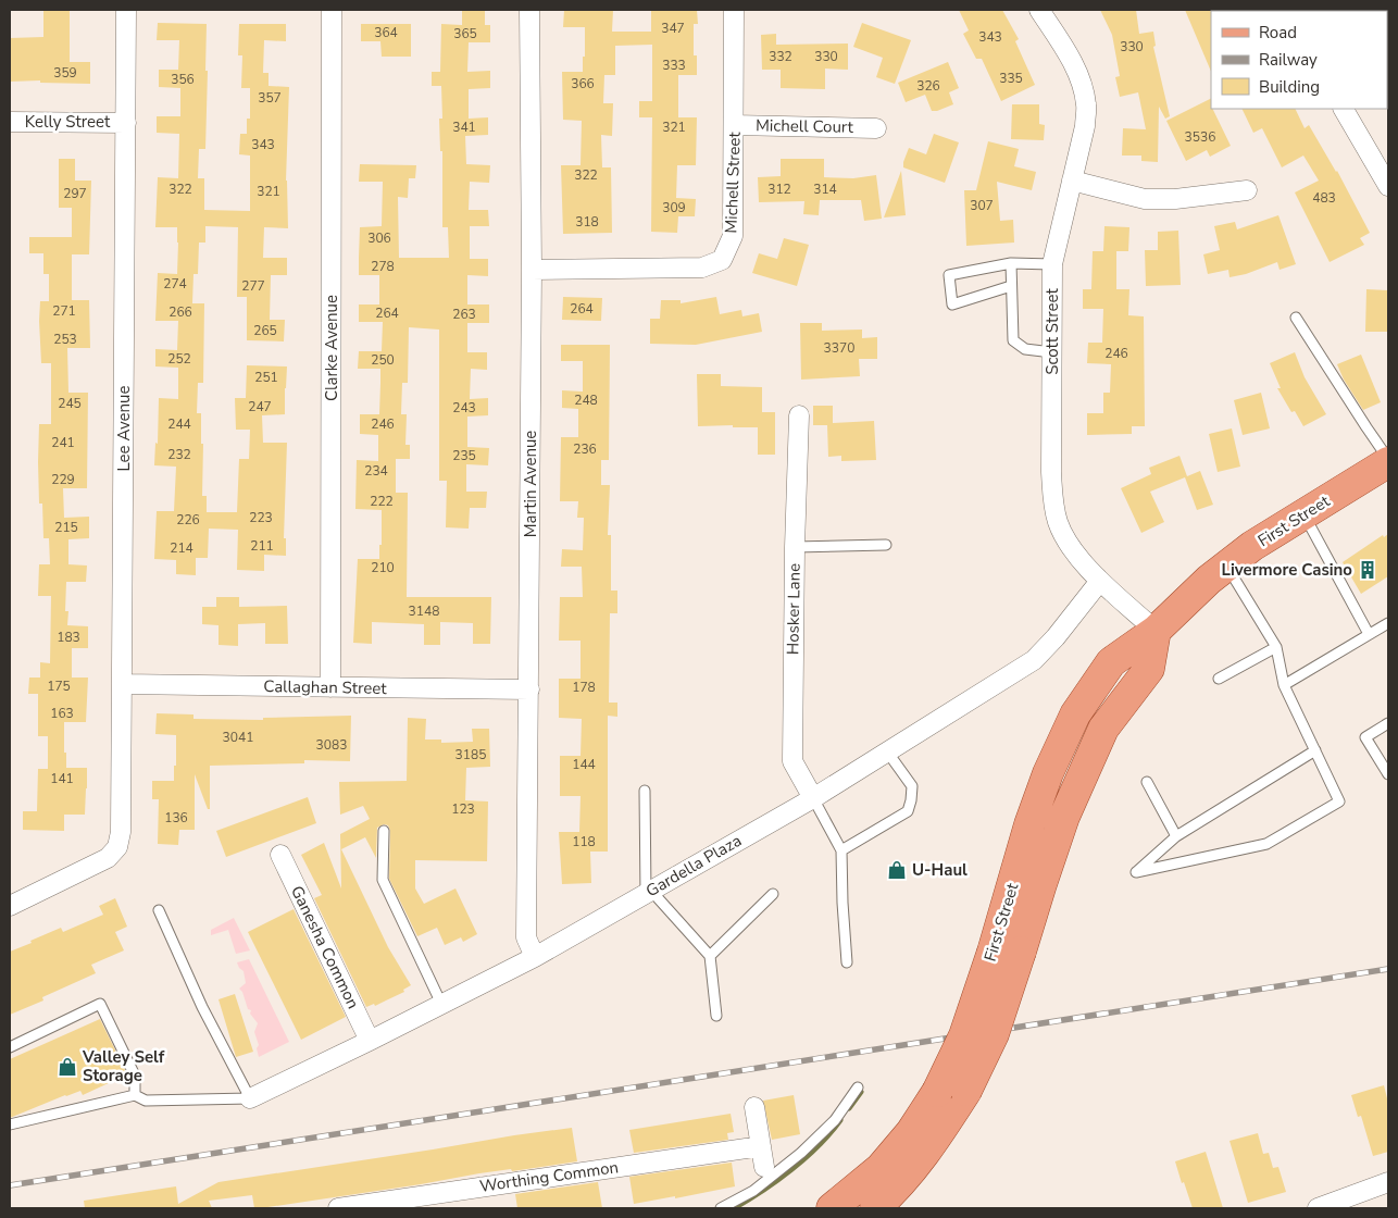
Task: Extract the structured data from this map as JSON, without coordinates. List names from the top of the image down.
{
  "streets": {
    "main road": ["First Street"],
    "street": [
      "Kelly Street",
      "Michell Court",
      "Michell Street",
      "Scott Street",
      "Clarke Avenue",
      "Lee Avenue",
      "Martin Avenue",
      "Hosker Lane",
      "Callaghan Street",
      "Gardella Plaza",
      "Ganesha Common",
      "Worthing Common"
    ]
  },
  "crossings": [
    ["Kelly Street", "Lee Avenue"],
    ["Michell Court", "Michell Street"],
    ["Michell Street", "Martin Avenue"],
    ["Scott Street", "First Street"],
    ["Scott Street", "Gardella Plaza"],
    ["Clarke Avenue", "Callaghan Street"],
    ["Lee Avenue", "Callaghan Street"],
    ["Martin Avenue", "Callaghan Street"],
    ["Martin Avenue", "Gardella Plaza"],
    ["Hosker Lane", "Gardella Plaza"],
    ["Gardella Plaza", "Ganesha Common"]
  ],
  "places": {
    "building": ["Livermore Casino"],
    "shop": ["U-Haul", "Valley Self Storage"]
  },
  "house_numbers": [
    "347",
    "364",
    "365",
    "343",
    "330",
    "332",
    "330",
    "333",
    "359",
    "335",
    "356",
    "366",
    "326",
    "357",
    "341",
    "321",
    "3536",
    "343",
    "322",
    "322",
    "312",
    "314",
    "321",
    "297",
    "483",
    "307",
    "309",
    "318",
    "306",
    "278",
    "274",
    "277",
    "264",
    "271",
    "266",
    "264",
    "263",
    "265",
    "253",
    "3370",
    "246",
    "252",
    "250",
    "251",
    "248",
    "245",
    "247",
    "243",
    "244",
    "246",
    "241",
    "236",
    "232",
    "235",
    "234",
    "229",
    "222",
    "223",
    "226",
    "215",
    "211",
    "214",
    "210",
    "3148",
    "183",
    "175",
    "178",
    "163",
    "3041",
    "3083",
    "3185",
    "144",
    "141",
    "123",
    "136",
    "118"
  ],
  "legend": ["Road", "Railway", "Building"]
}
